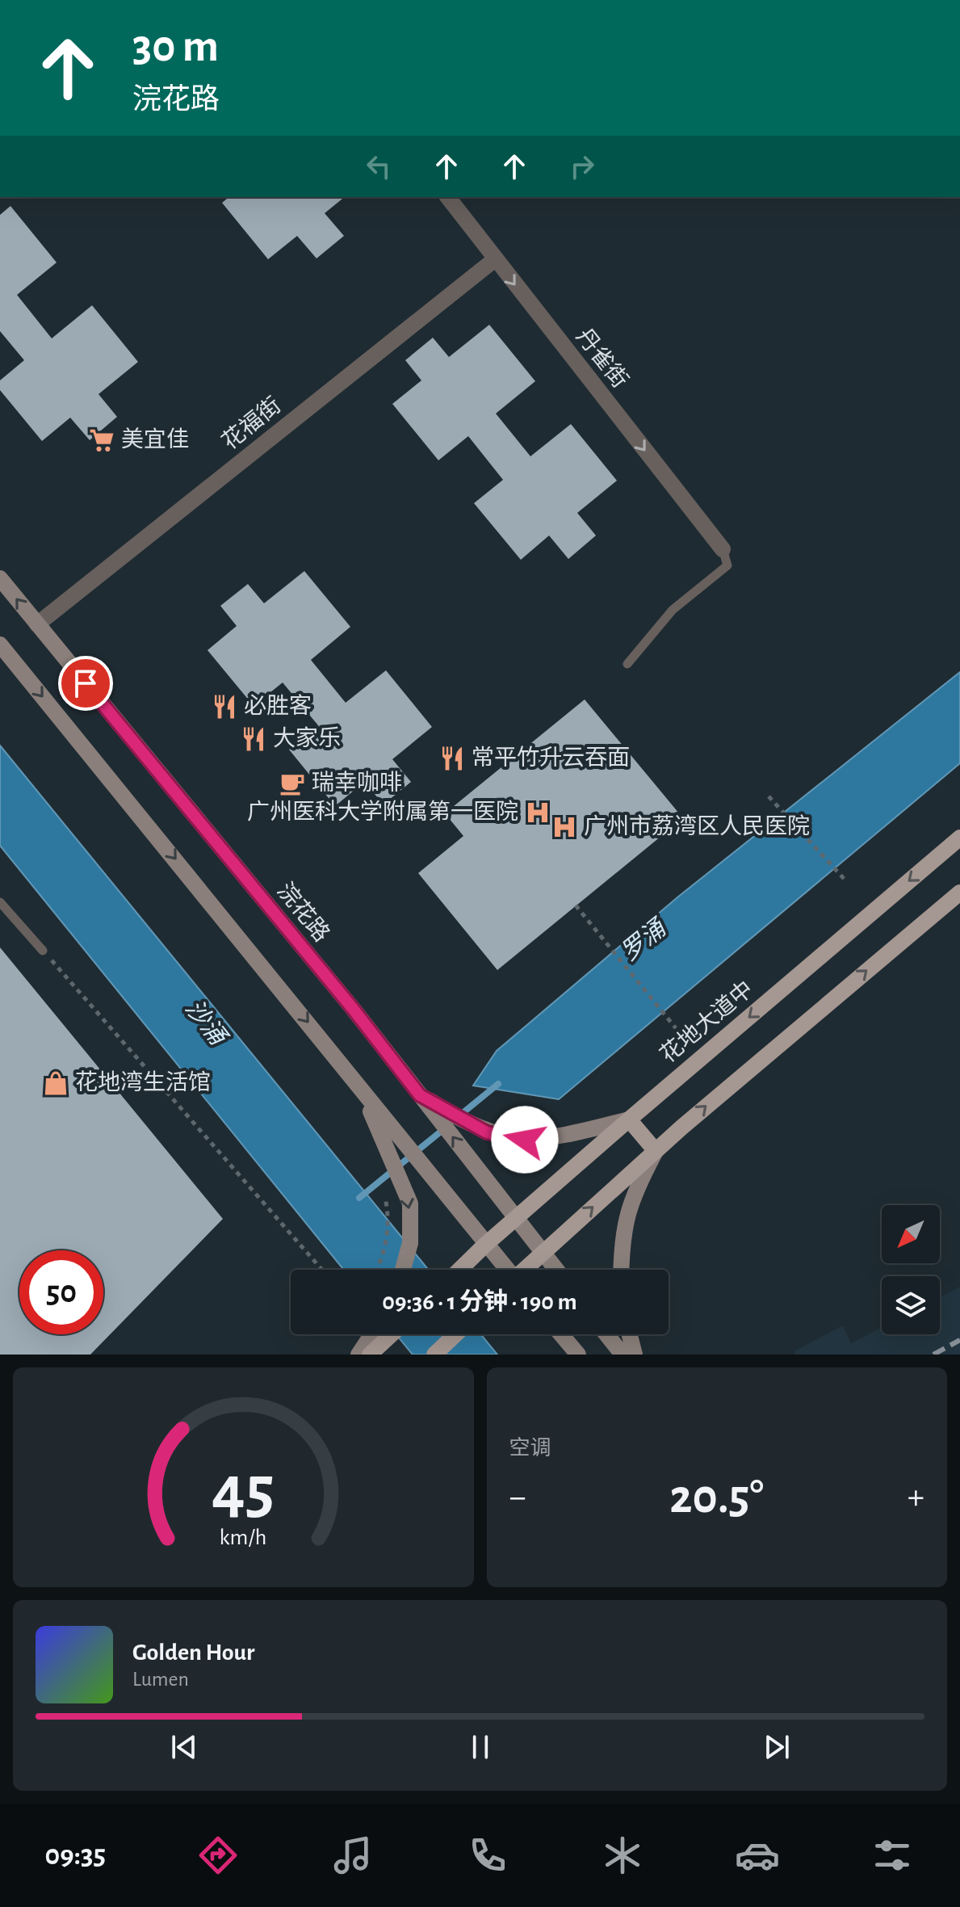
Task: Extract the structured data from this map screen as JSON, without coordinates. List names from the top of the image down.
{
  "streets": {
    "main road": ["浣花路", "花地大道中"],
    "street": ["丹雀街", "花福街"]
  },
  "crossings": [
    ["丹雀街", "花福街"],
    ["花福街", "浣花路"],
    ["浣花路", "花地大道中"]
  ],
  "one_way": ["丹雀街"],
  "water": ["罗涌", "沙涌"],
  "places": {
    "supermarket": ["美宜佳"],
    "restaurant": ["必胜客", "大家乐", "常平竹升云吞面"],
    "cafe": ["瑞幸咖啡"],
    "hospital": ["广州医科大学附属第一医院", "广州市荔湾区人民医院"],
    "shop": ["花地湾生活馆"]
  },
  "north": "bottom left",
  "page": {
    "turn": ["30 m", "浣花路"],
    "limit": "50",
    "trip": "09:36 · 1 分钟 · 190 m",
    "tile": "空调",
    "heat": ["−", "20.5°", "+"],
    "song": ["Golden Hour", "Lumen"],
    "tabs": "09:35",
    "gauge": ["45", "km/h"]
  }
}
